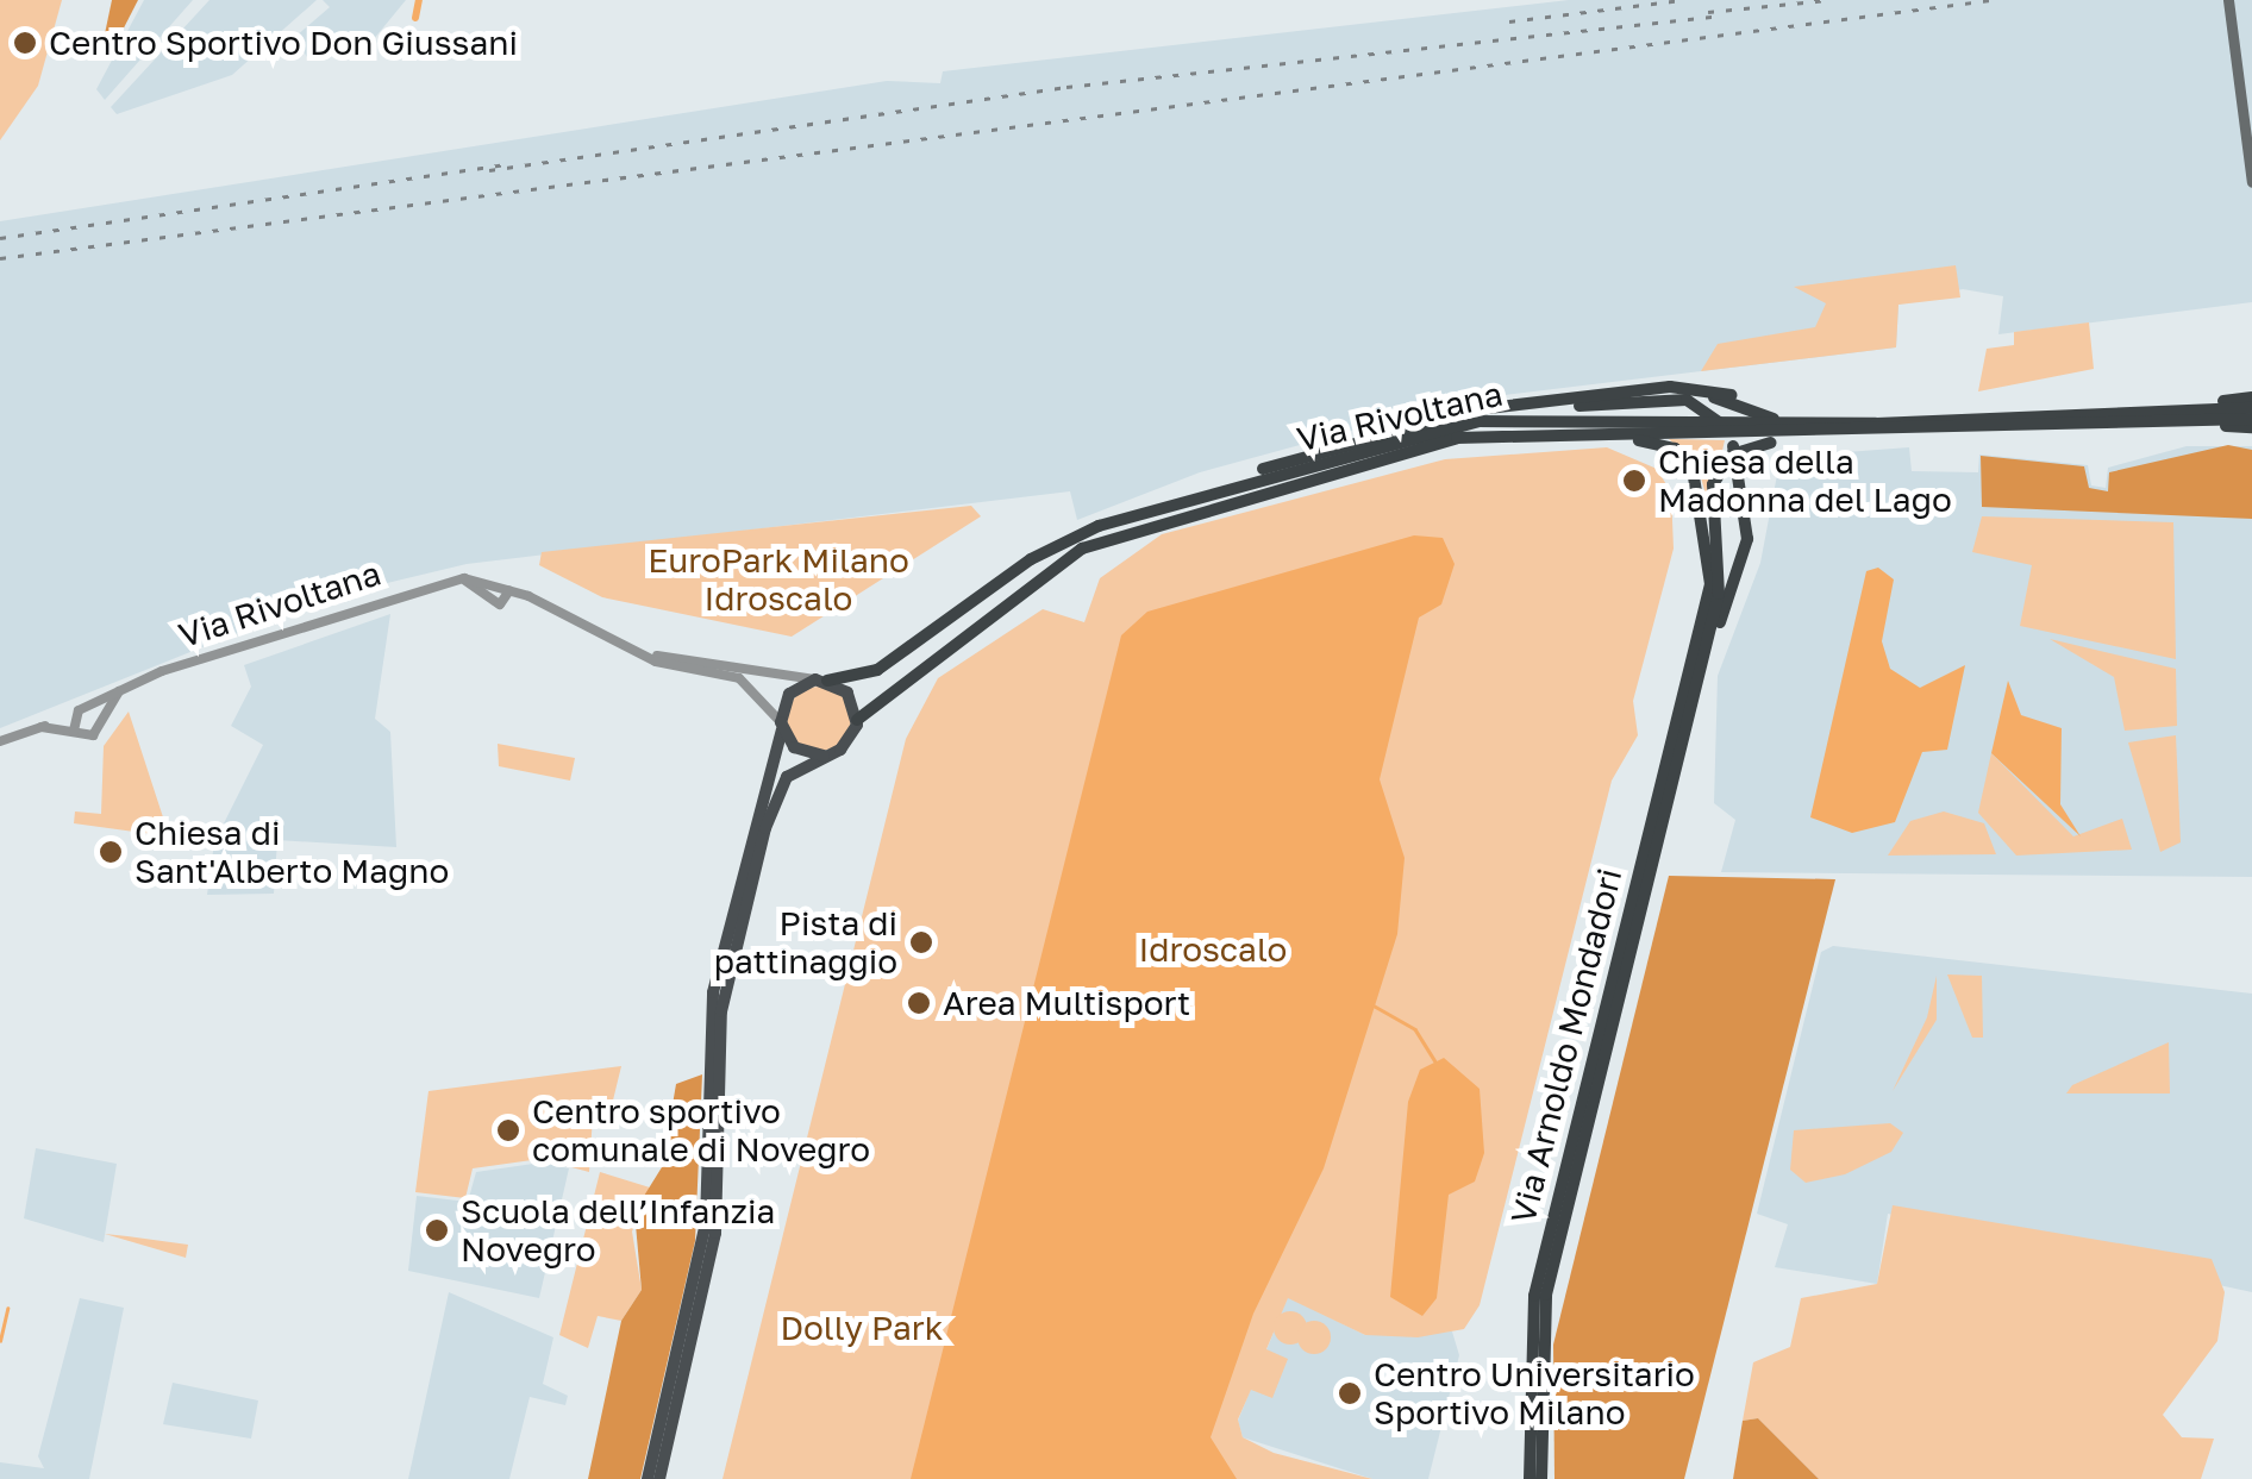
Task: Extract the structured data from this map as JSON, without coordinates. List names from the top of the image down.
{
  "streets": {
    "highway": ["Via Rivoltana", "Via Arnoldo Mondadori"]
  },
  "crossings": [
    ["Via Rivoltana", "Via Arnoldo Mondadori"]
  ],
  "parks": ["EuroPark Milano Idroscalo", "Idroscalo", "Dolly Park"],
  "places": [
    "Centro Sportivo Don Giussani",
    "Chiesa della Madonna del Lago",
    "Chiesa di Sant'Alberto Magno",
    "Pista di pattinaggio",
    "Area Multisport",
    "Centro sportivo comunale di Novegro",
    "Scuola dell’Infanzia Novegro",
    "Centro Universitario Sportivo Milano"
  ]
}
